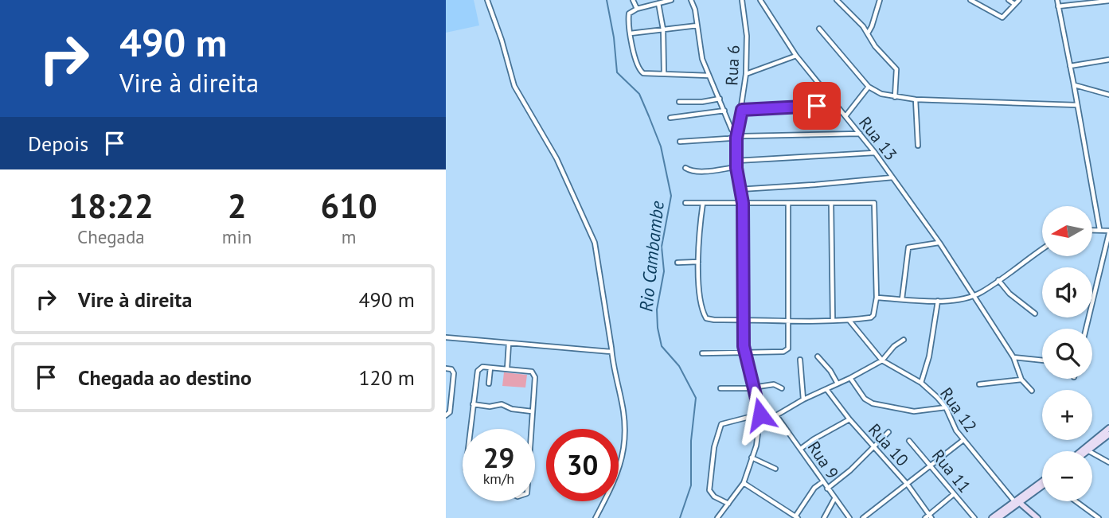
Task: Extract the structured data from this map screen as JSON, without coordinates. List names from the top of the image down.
{
  "streets": {
    "street": [
      "Rua 6",
      "Rua 13",
      "Rua 12",
      "Rua 10",
      "Rua 9",
      "Rua 11"
    ]
  },
  "water": ["Rio Cambambe"],
  "north": "left",
  "page": {
    "turn": ["490 m", "Vire à direita"],
    "then": "Depois",
    "eta": [
      "18:22",
      "Chegada",
      "2",
      "min",
      "610",
      "m"
    ],
    "map_buttons": ["+", "−"],
    "list": [
      {
        "name": "Vire à direita",
        "value": "490 m"
      },
      {
        "name": "Chegada ao destino",
        "value": "120 m"
      }
    ],
    "speed": "29 km/h",
    "limit": "30"
  }
}
